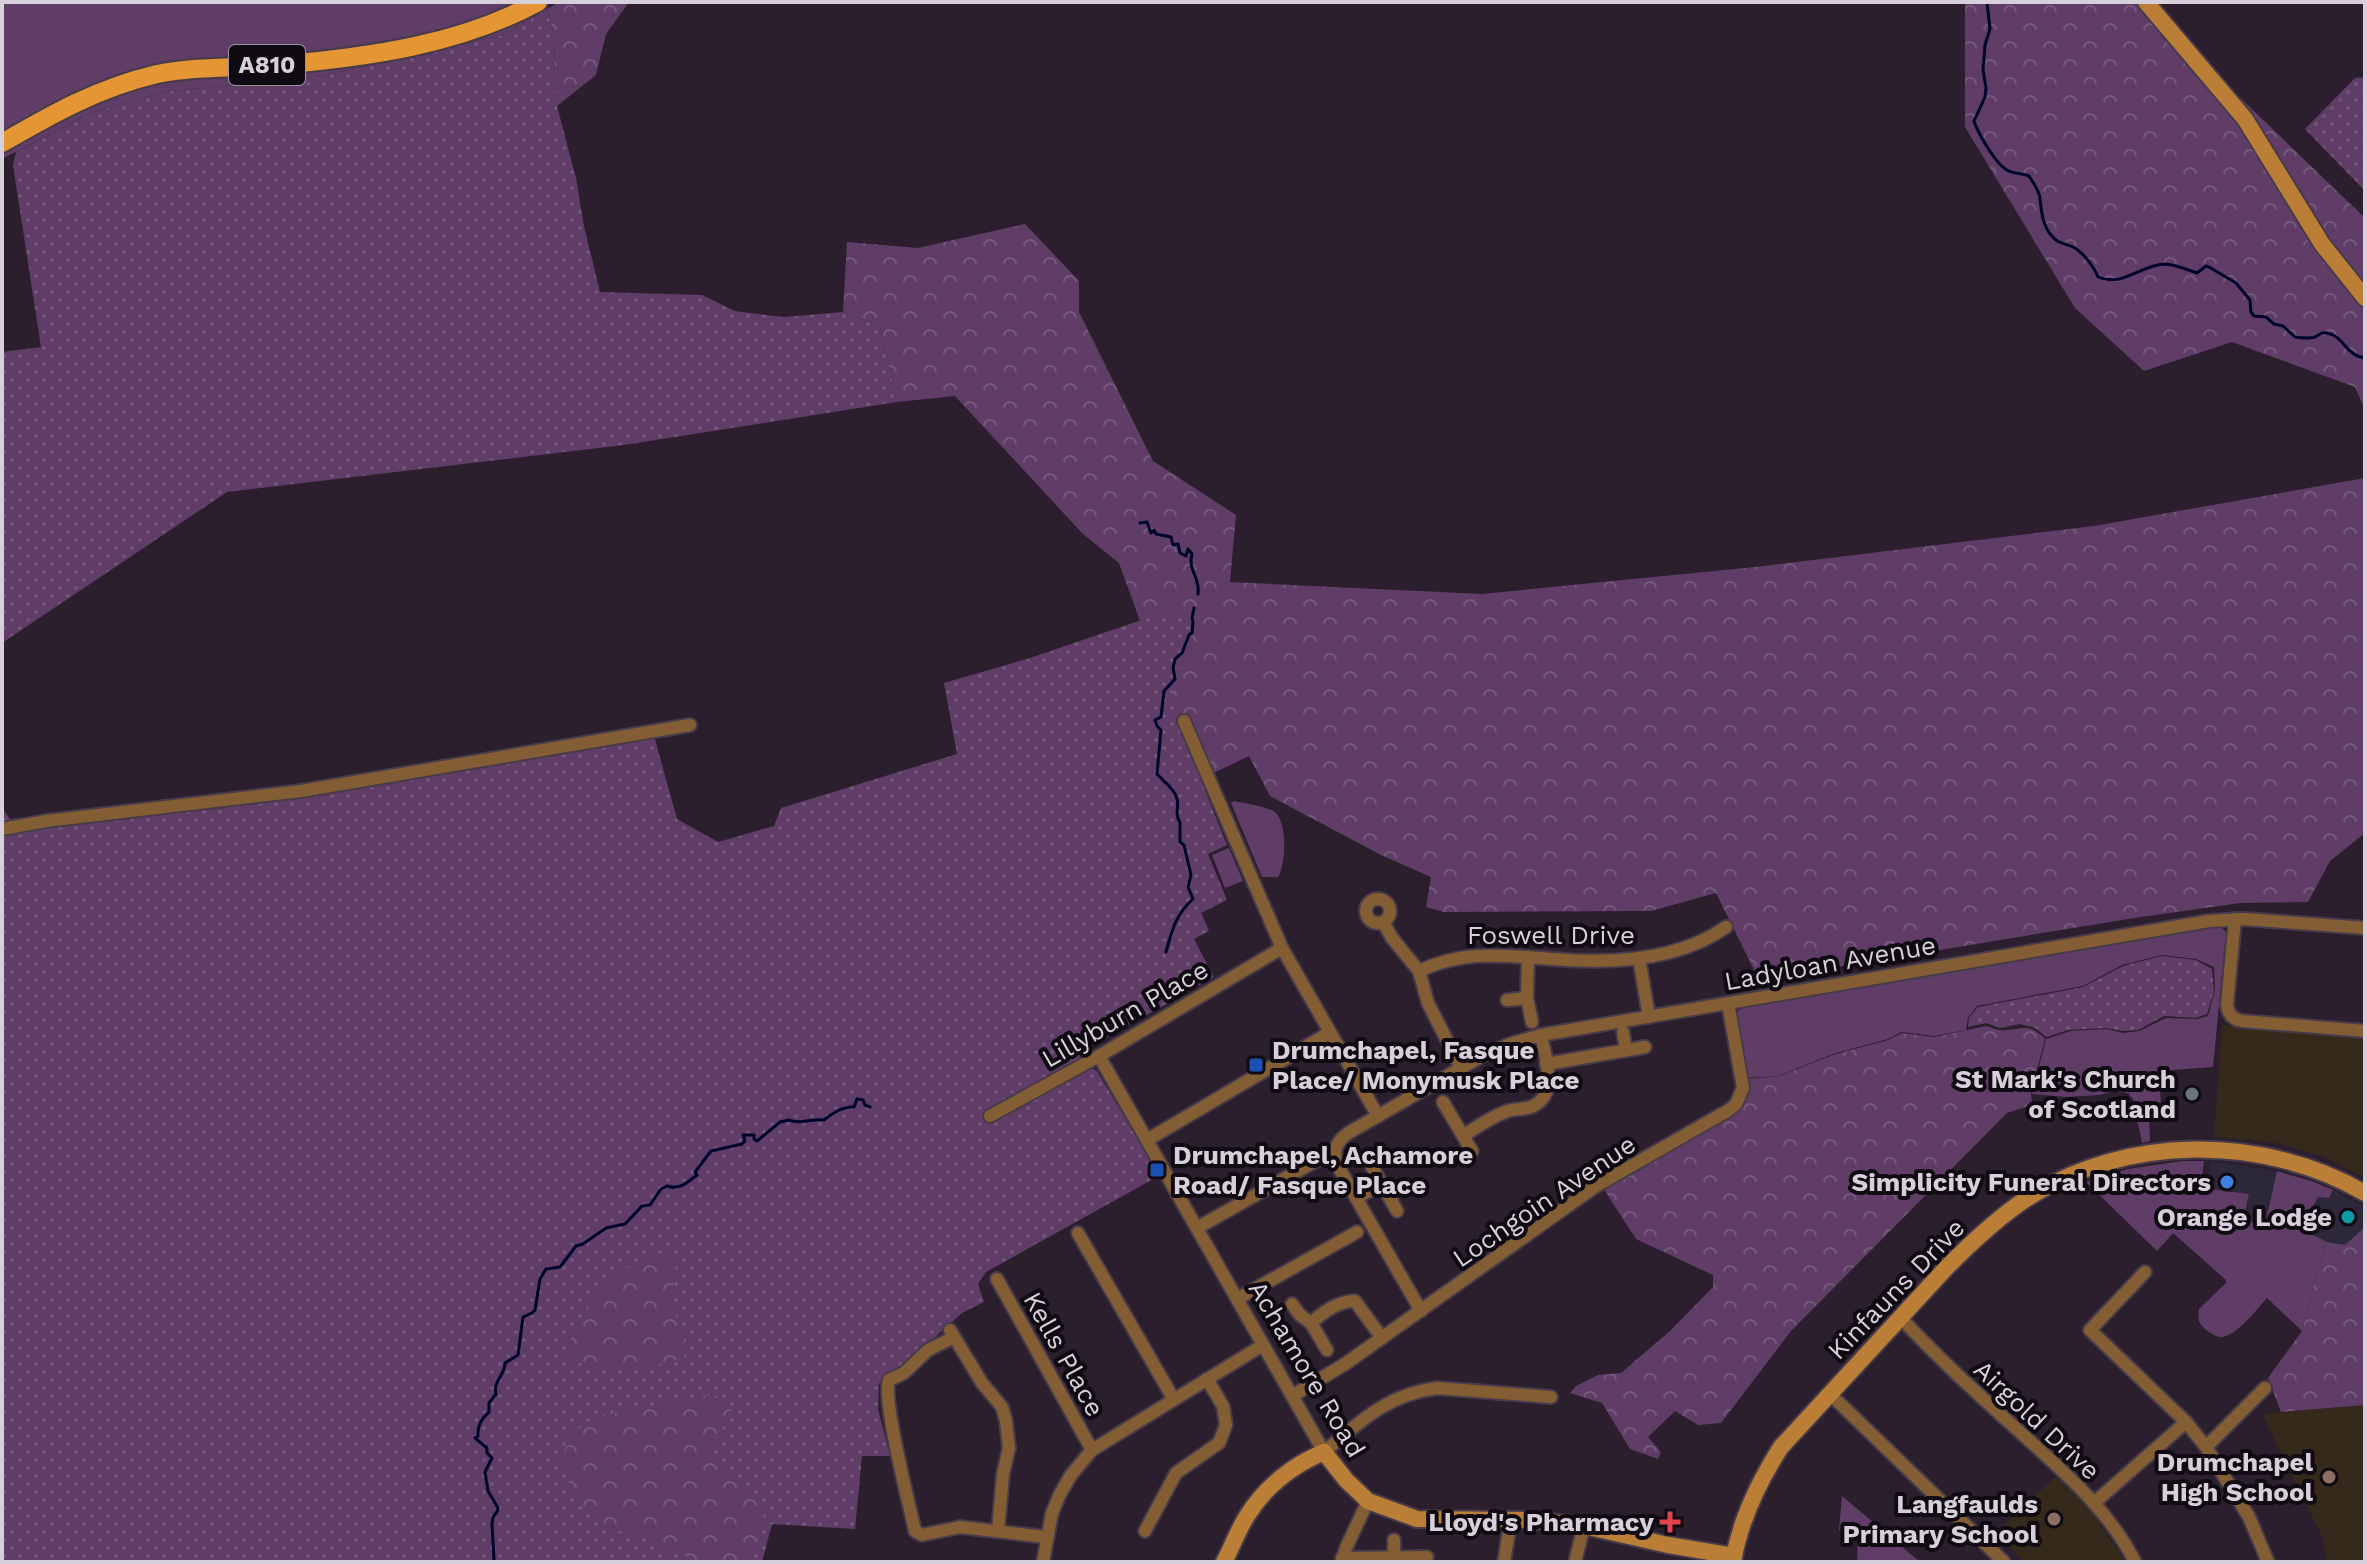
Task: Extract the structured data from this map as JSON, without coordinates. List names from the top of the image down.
{
  "streets": {
    "main road": ["A810"],
    "street": [
      "Foswell Drive",
      "Ladyloan Avenue",
      "Lillyburn Place",
      "Lochgoin Avenue",
      "Kinfauns Drive",
      "Kells Place",
      "Achamore Road",
      "Airgold Drive"
    ]
  },
  "crossings": [
    ["Ladyloan Avenue", "Lochgoin Avenue"],
    ["Ladyloan Avenue", "Achamore Road"],
    ["Lillyburn Place", "Achamore Road"],
    ["Lochgoin Avenue", "Achamore Road"],
    ["Kinfauns Drive", "Achamore Road"],
    ["Kinfauns Drive", "Airgold Drive"]
  ],
  "places": {
    "transit": ["Drumchapel, Fasque Place/ Monymusk Place", "Drumchapel, Achamore Road/ Fasque Place"],
    "other": [
      "St Mark's Church of Scotland",
      "Simplicity Funeral Directors",
      "Orange Lodge",
      "Drumchapel High School",
      "Langfaulds Primary School"
    ],
    "health": ["Lloyd's Pharmacy"]
  }
}
